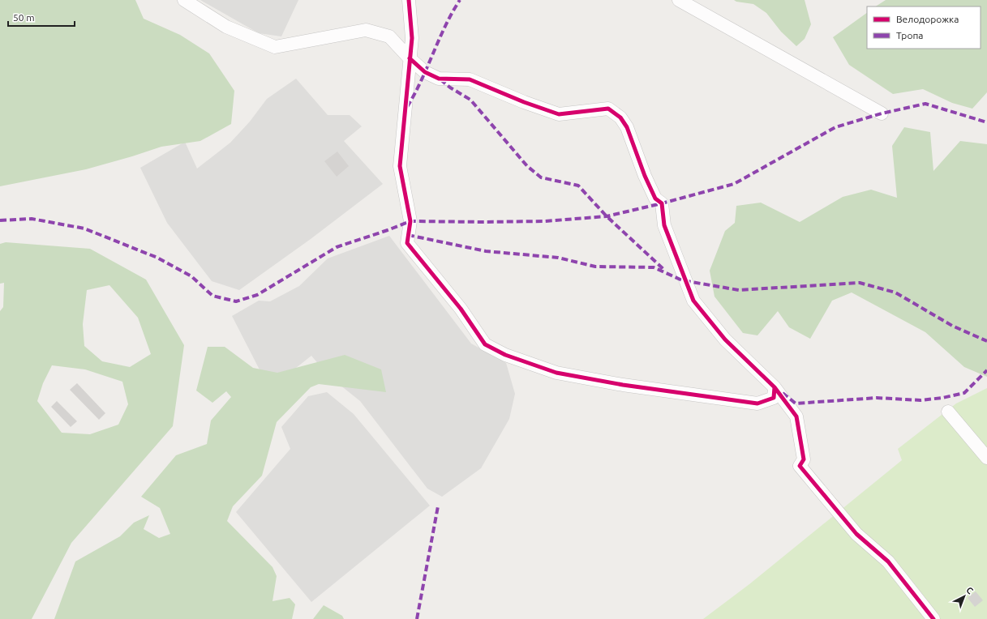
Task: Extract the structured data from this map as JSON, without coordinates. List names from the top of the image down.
{
  "legend": ["Велодорожка", "Тропа"],
  "scale_bar": "50 m",
  "north": "top right"
}
